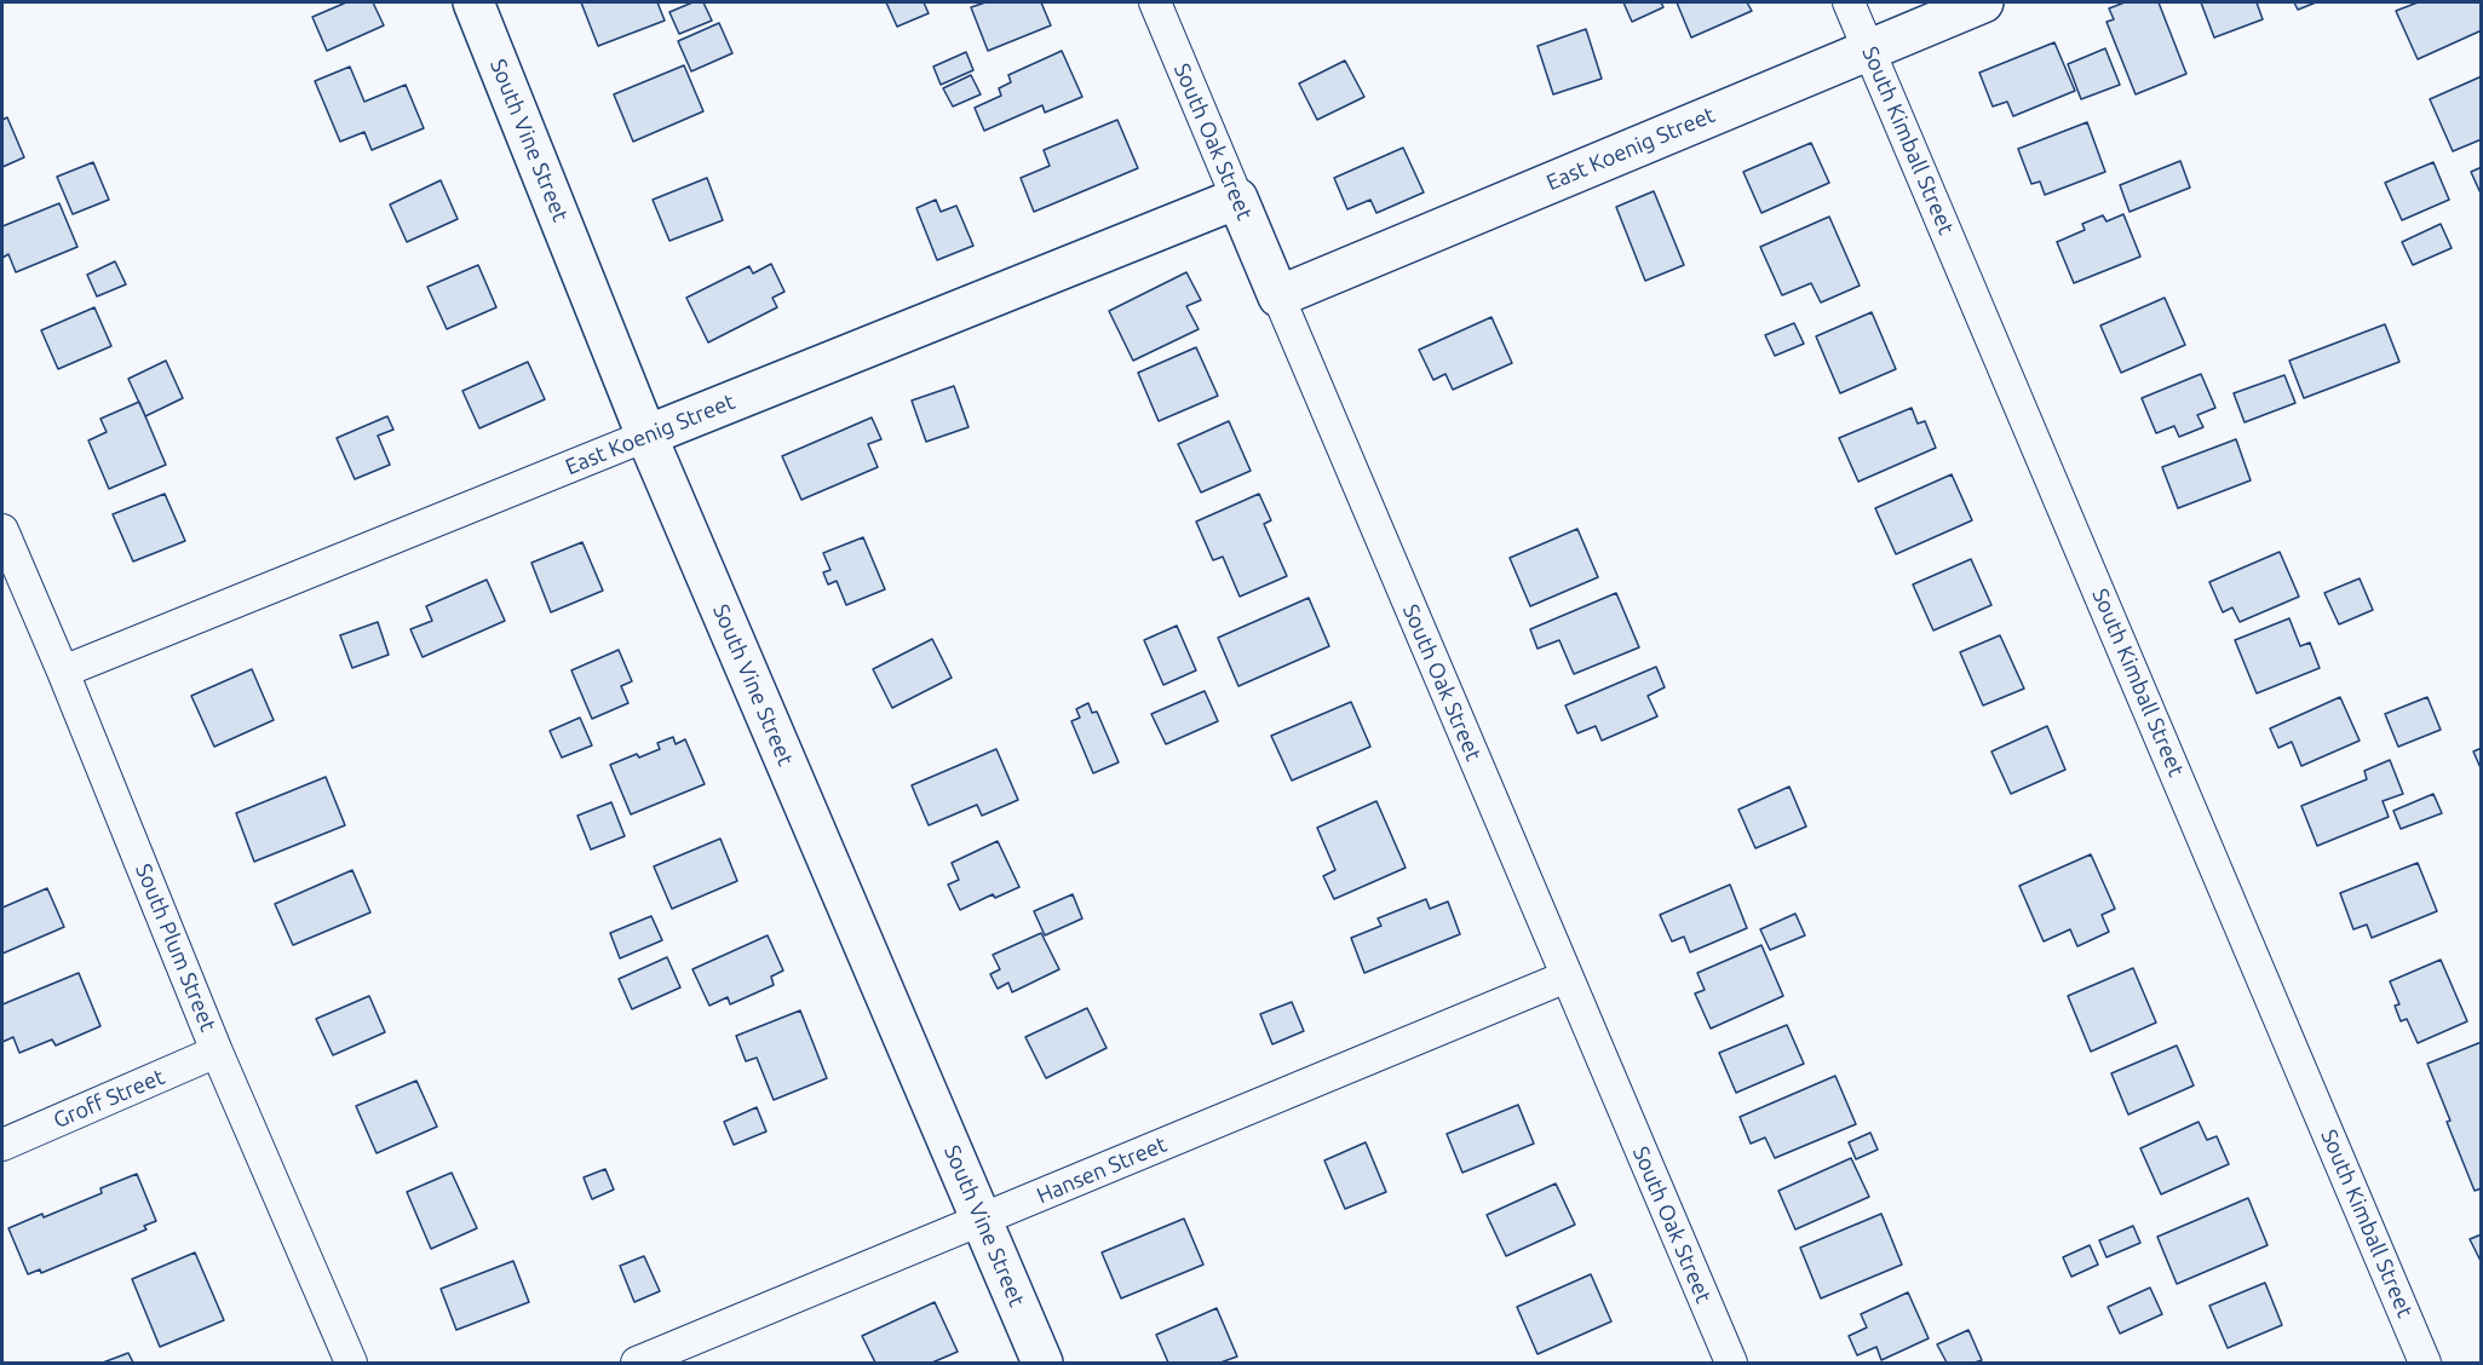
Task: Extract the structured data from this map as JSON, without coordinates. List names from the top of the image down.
{
  "streets": {
    "street": [
      "South Vine Street",
      "South Kimball Street",
      "South Oak Street",
      "East Koenig Street",
      "South Plum Street",
      "Groff Street",
      "Hansen Street"
    ]
  },
  "crossings": [
    ["South Vine Street", "East Koenig Street"],
    ["South Vine Street", "Hansen Street"],
    ["South Kimball Street", "East Koenig Street"],
    ["South Oak Street", "East Koenig Street"],
    ["South Oak Street", "Hansen Street"],
    ["East Koenig Street", "South Plum Street"],
    ["South Plum Street", "Groff Street"]
  ]
}
